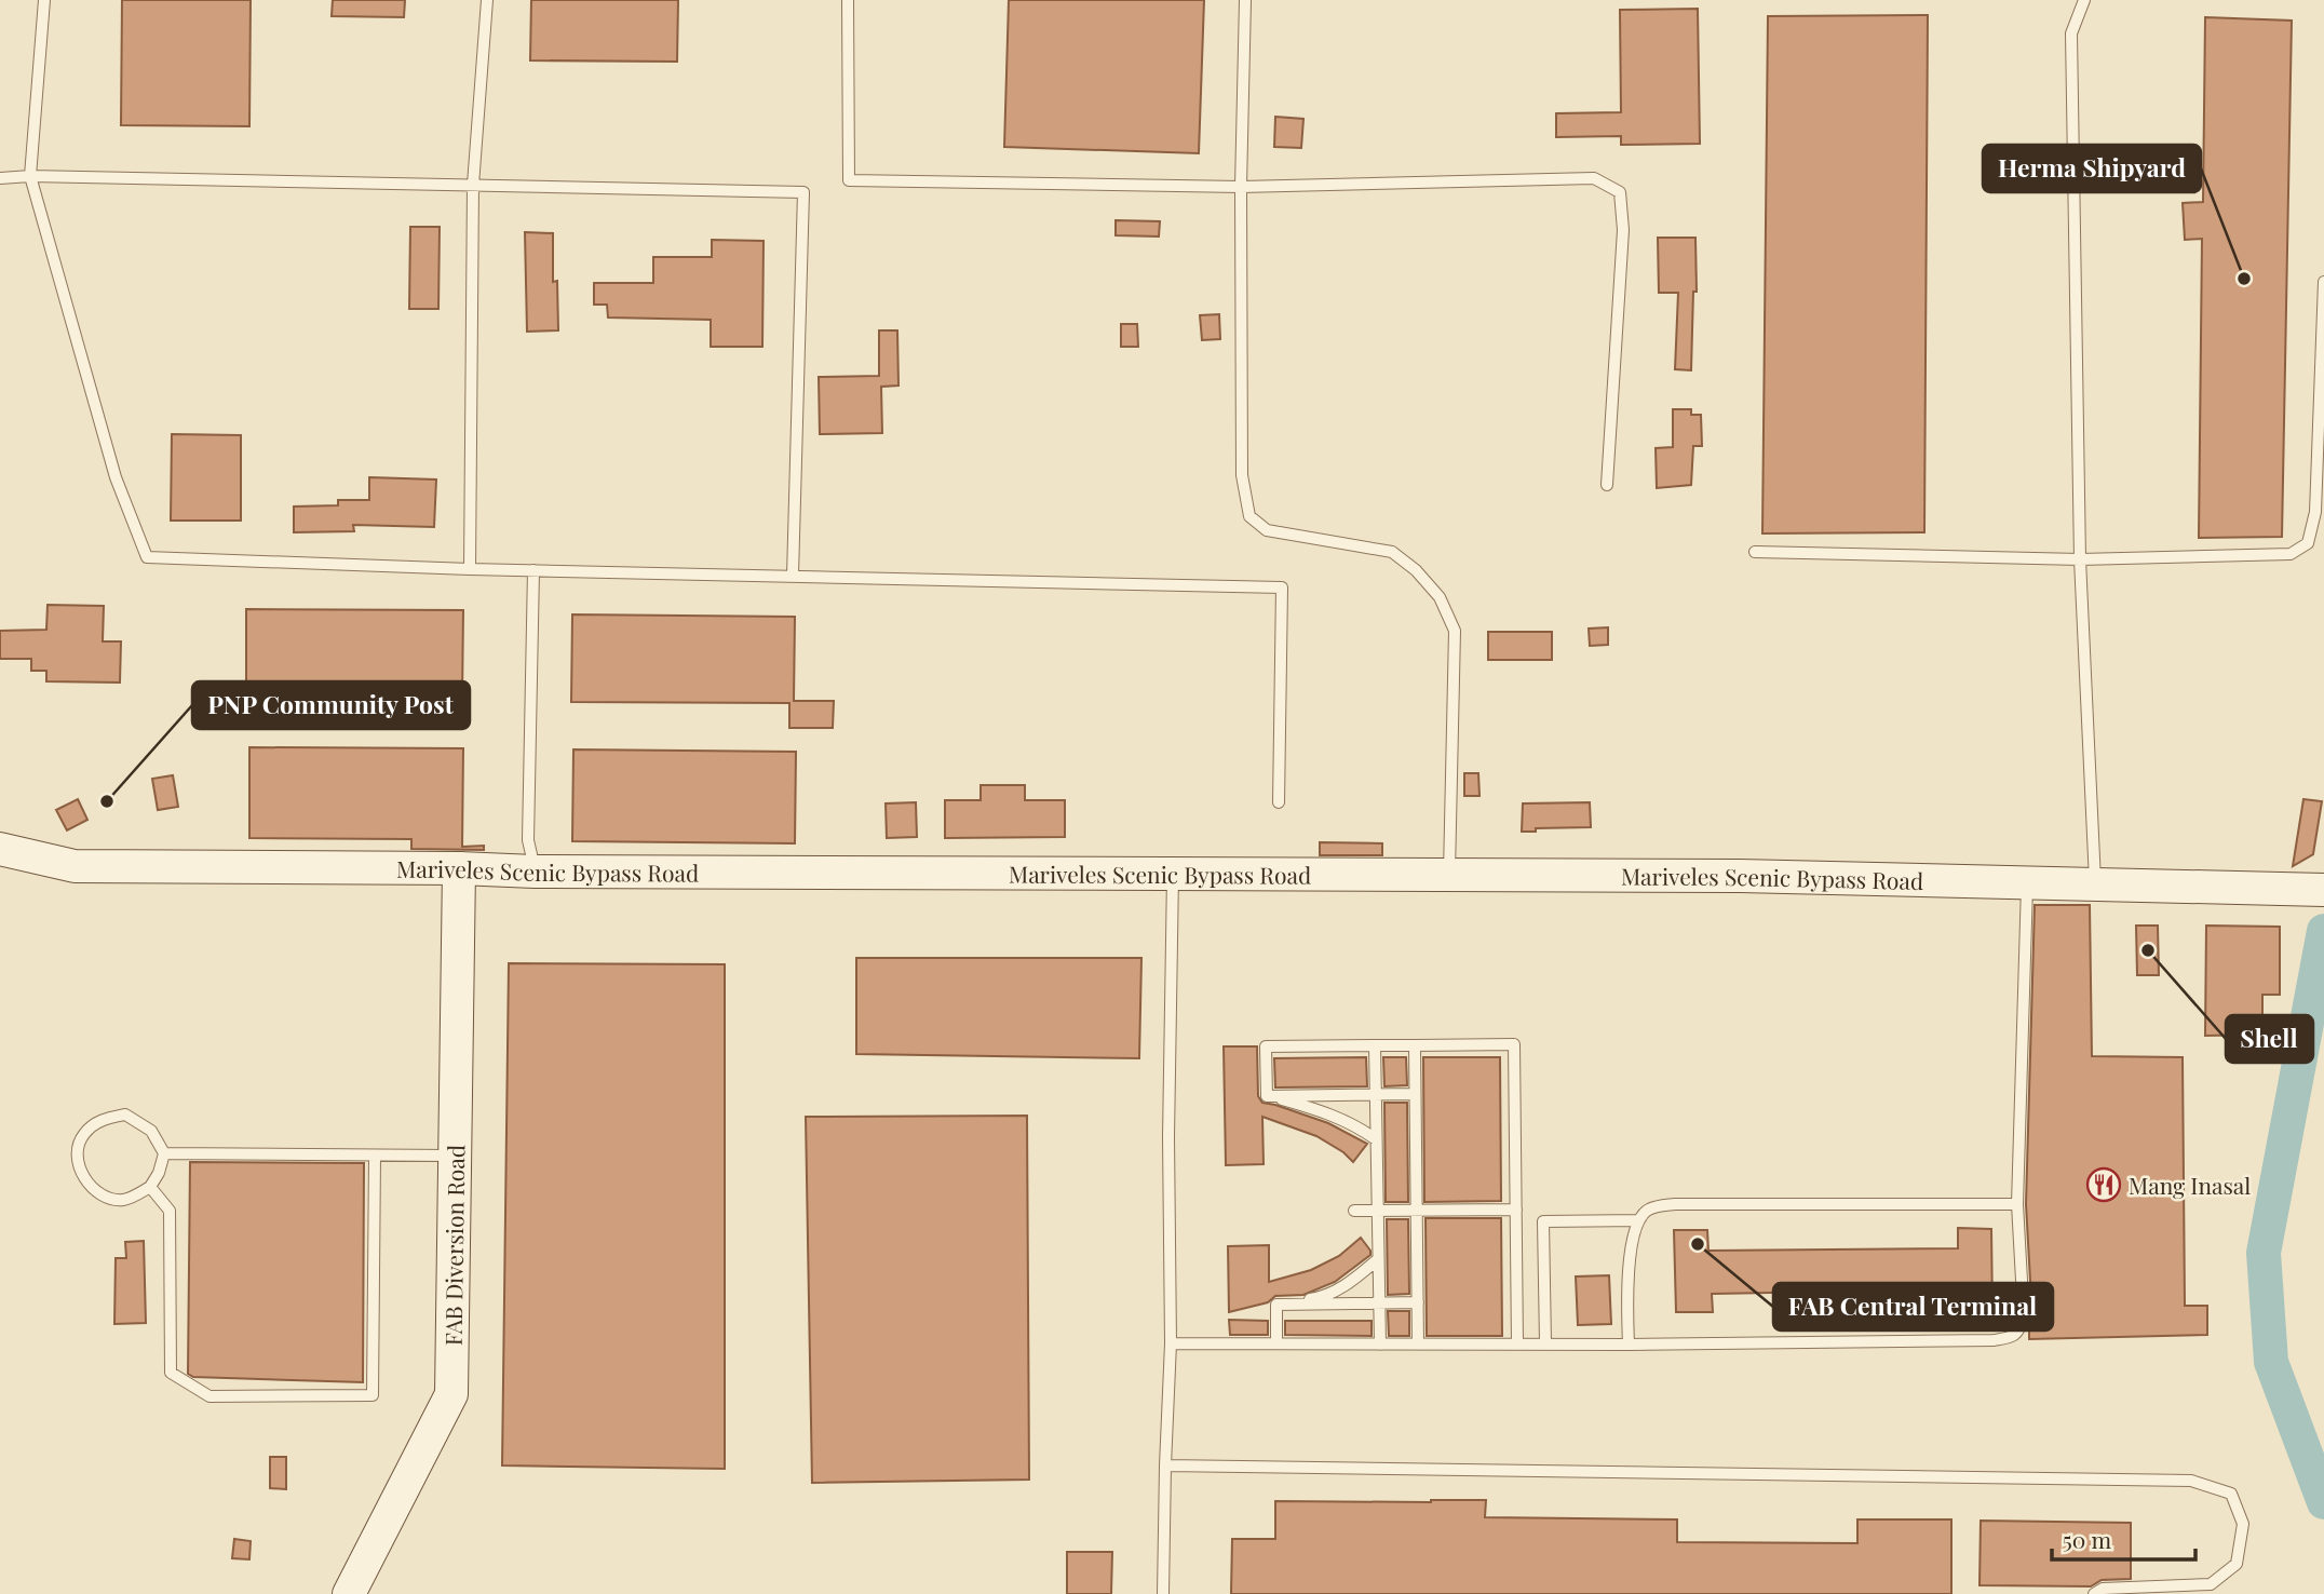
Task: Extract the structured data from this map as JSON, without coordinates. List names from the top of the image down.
{
  "streets": {
    "main road": ["Mariveles Scenic Bypass Road", "FAB Diversion Road"]
  },
  "crossings": [
    ["Mariveles Scenic Bypass Road", "FAB Diversion Road"]
  ],
  "places": {
    "other": [
      "Herma Shipyard",
      "PNP Community Post",
      "Shell",
      "FAB Central Terminal"
    ],
    "restaurant": ["Mang Inasal"]
  },
  "scale_bar": "50 m"
}
